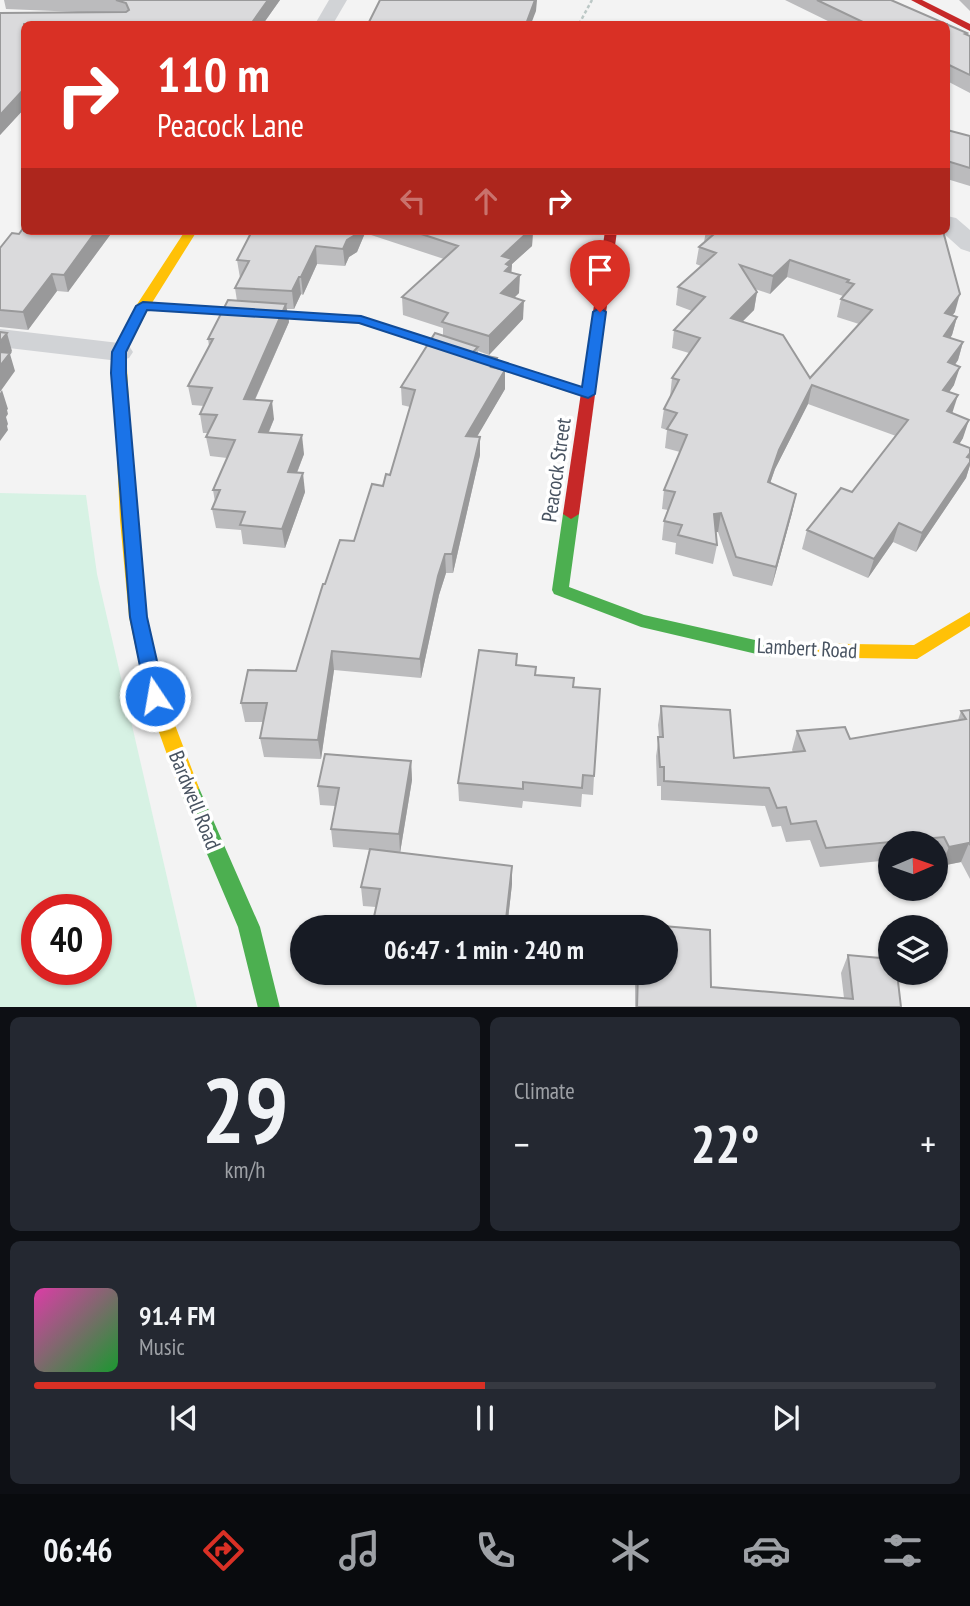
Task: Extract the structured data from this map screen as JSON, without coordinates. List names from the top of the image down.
{
  "streets": {
    "street": ["Peacock Street", "Lambert Road", "Bardwell Road"]
  },
  "crossings": [
    ["Peacock Street", "Lambert Road"]
  ],
  "north": "right",
  "page": {
    "turn": ["110 m", "Peacock Lane"],
    "limit": "40",
    "trip": "06:47 · 1 min · 240 m",
    "tile": [
      ["29", "km/h"],
      "Climate"
    ],
    "heat": ["−", "22°", "+"],
    "song": ["91.4 FM", "Music"],
    "tabs": "06:46"
  }
}
